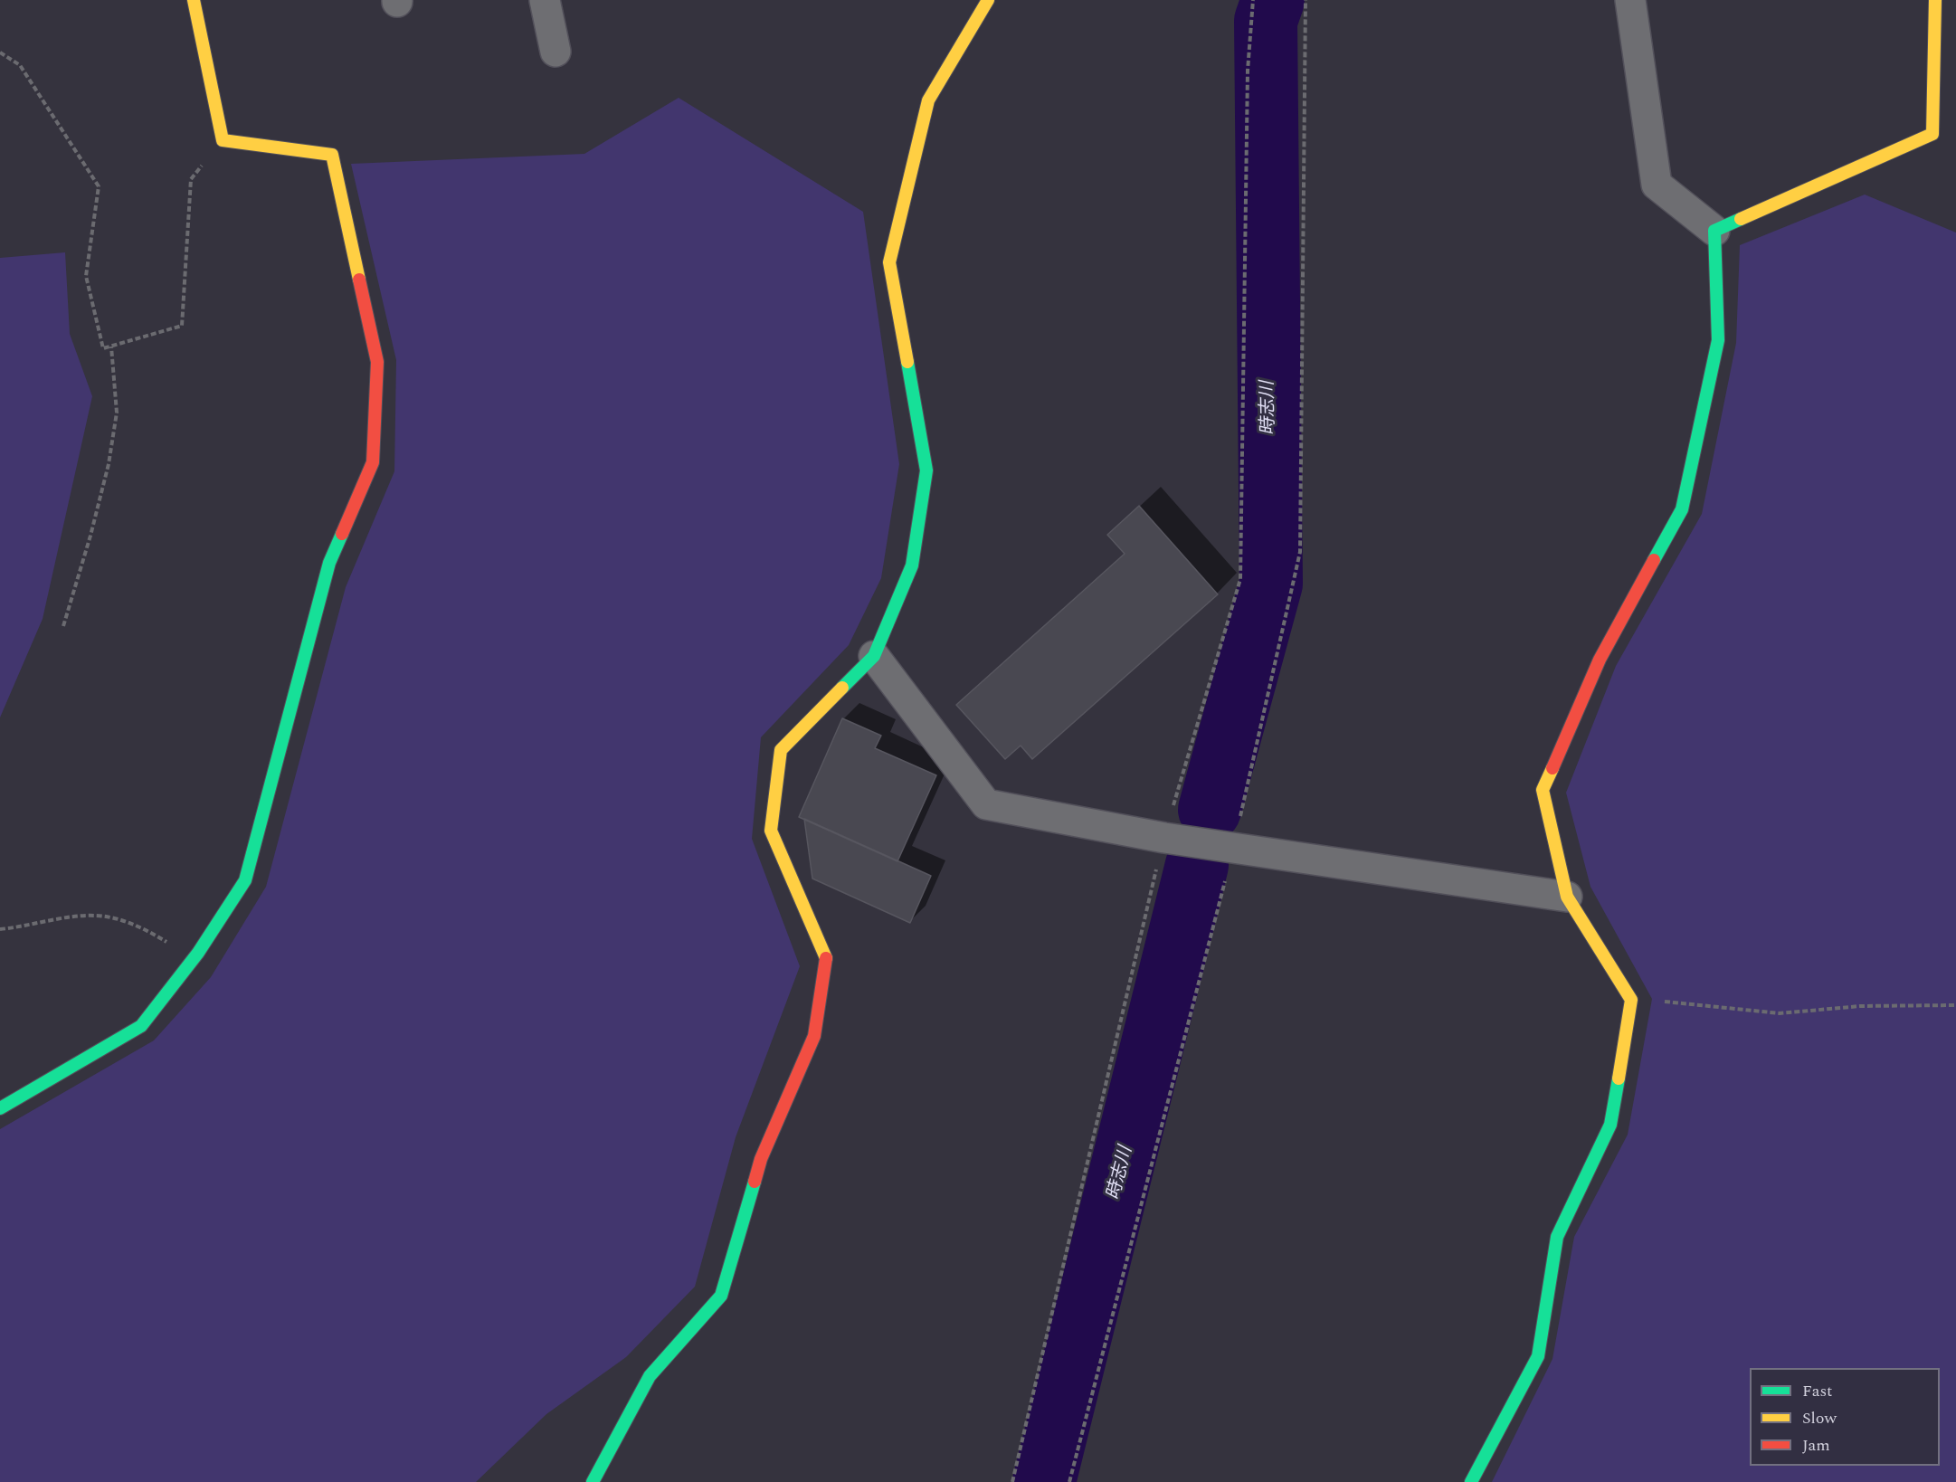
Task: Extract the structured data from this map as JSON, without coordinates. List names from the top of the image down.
{
  "water": ["時志川"],
  "legend": ["Fast", "Slow", "Jam"]
}
